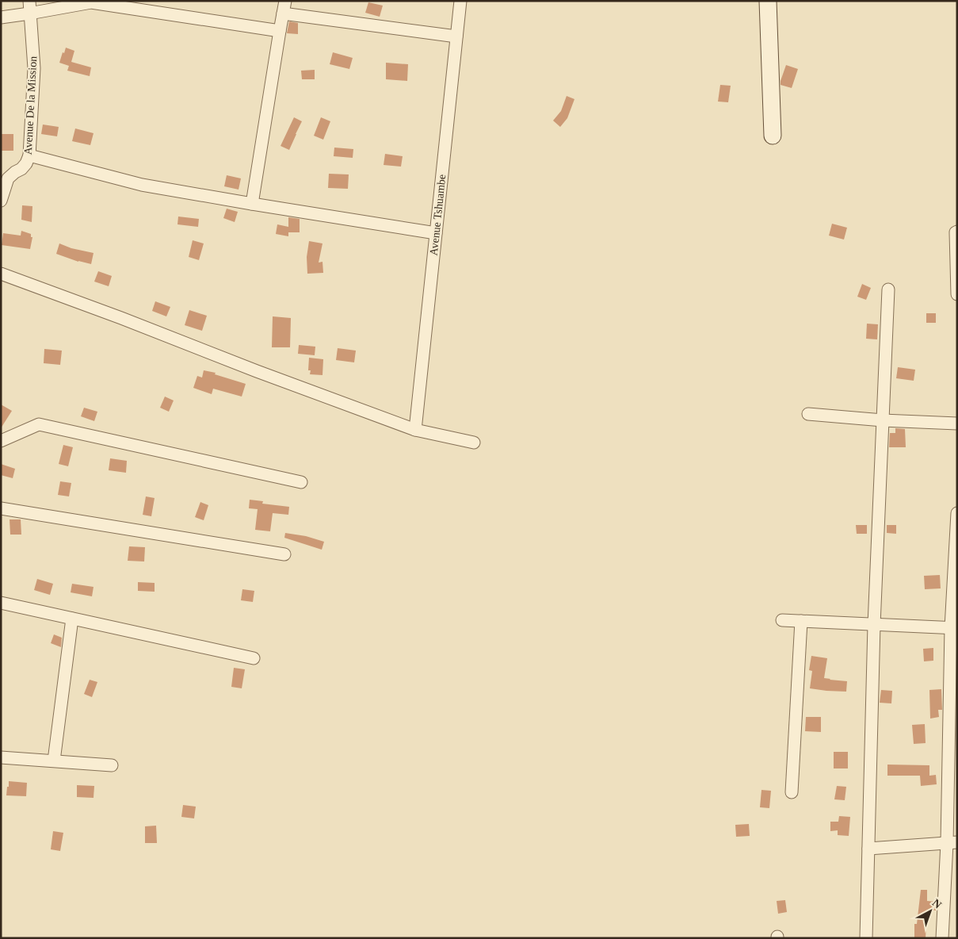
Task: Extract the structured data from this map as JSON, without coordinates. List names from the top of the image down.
{
  "streets": {
    "street": ["Avenue De la Mission", "Avenue Tshuambe"]
  },
  "north": "top right"
}
